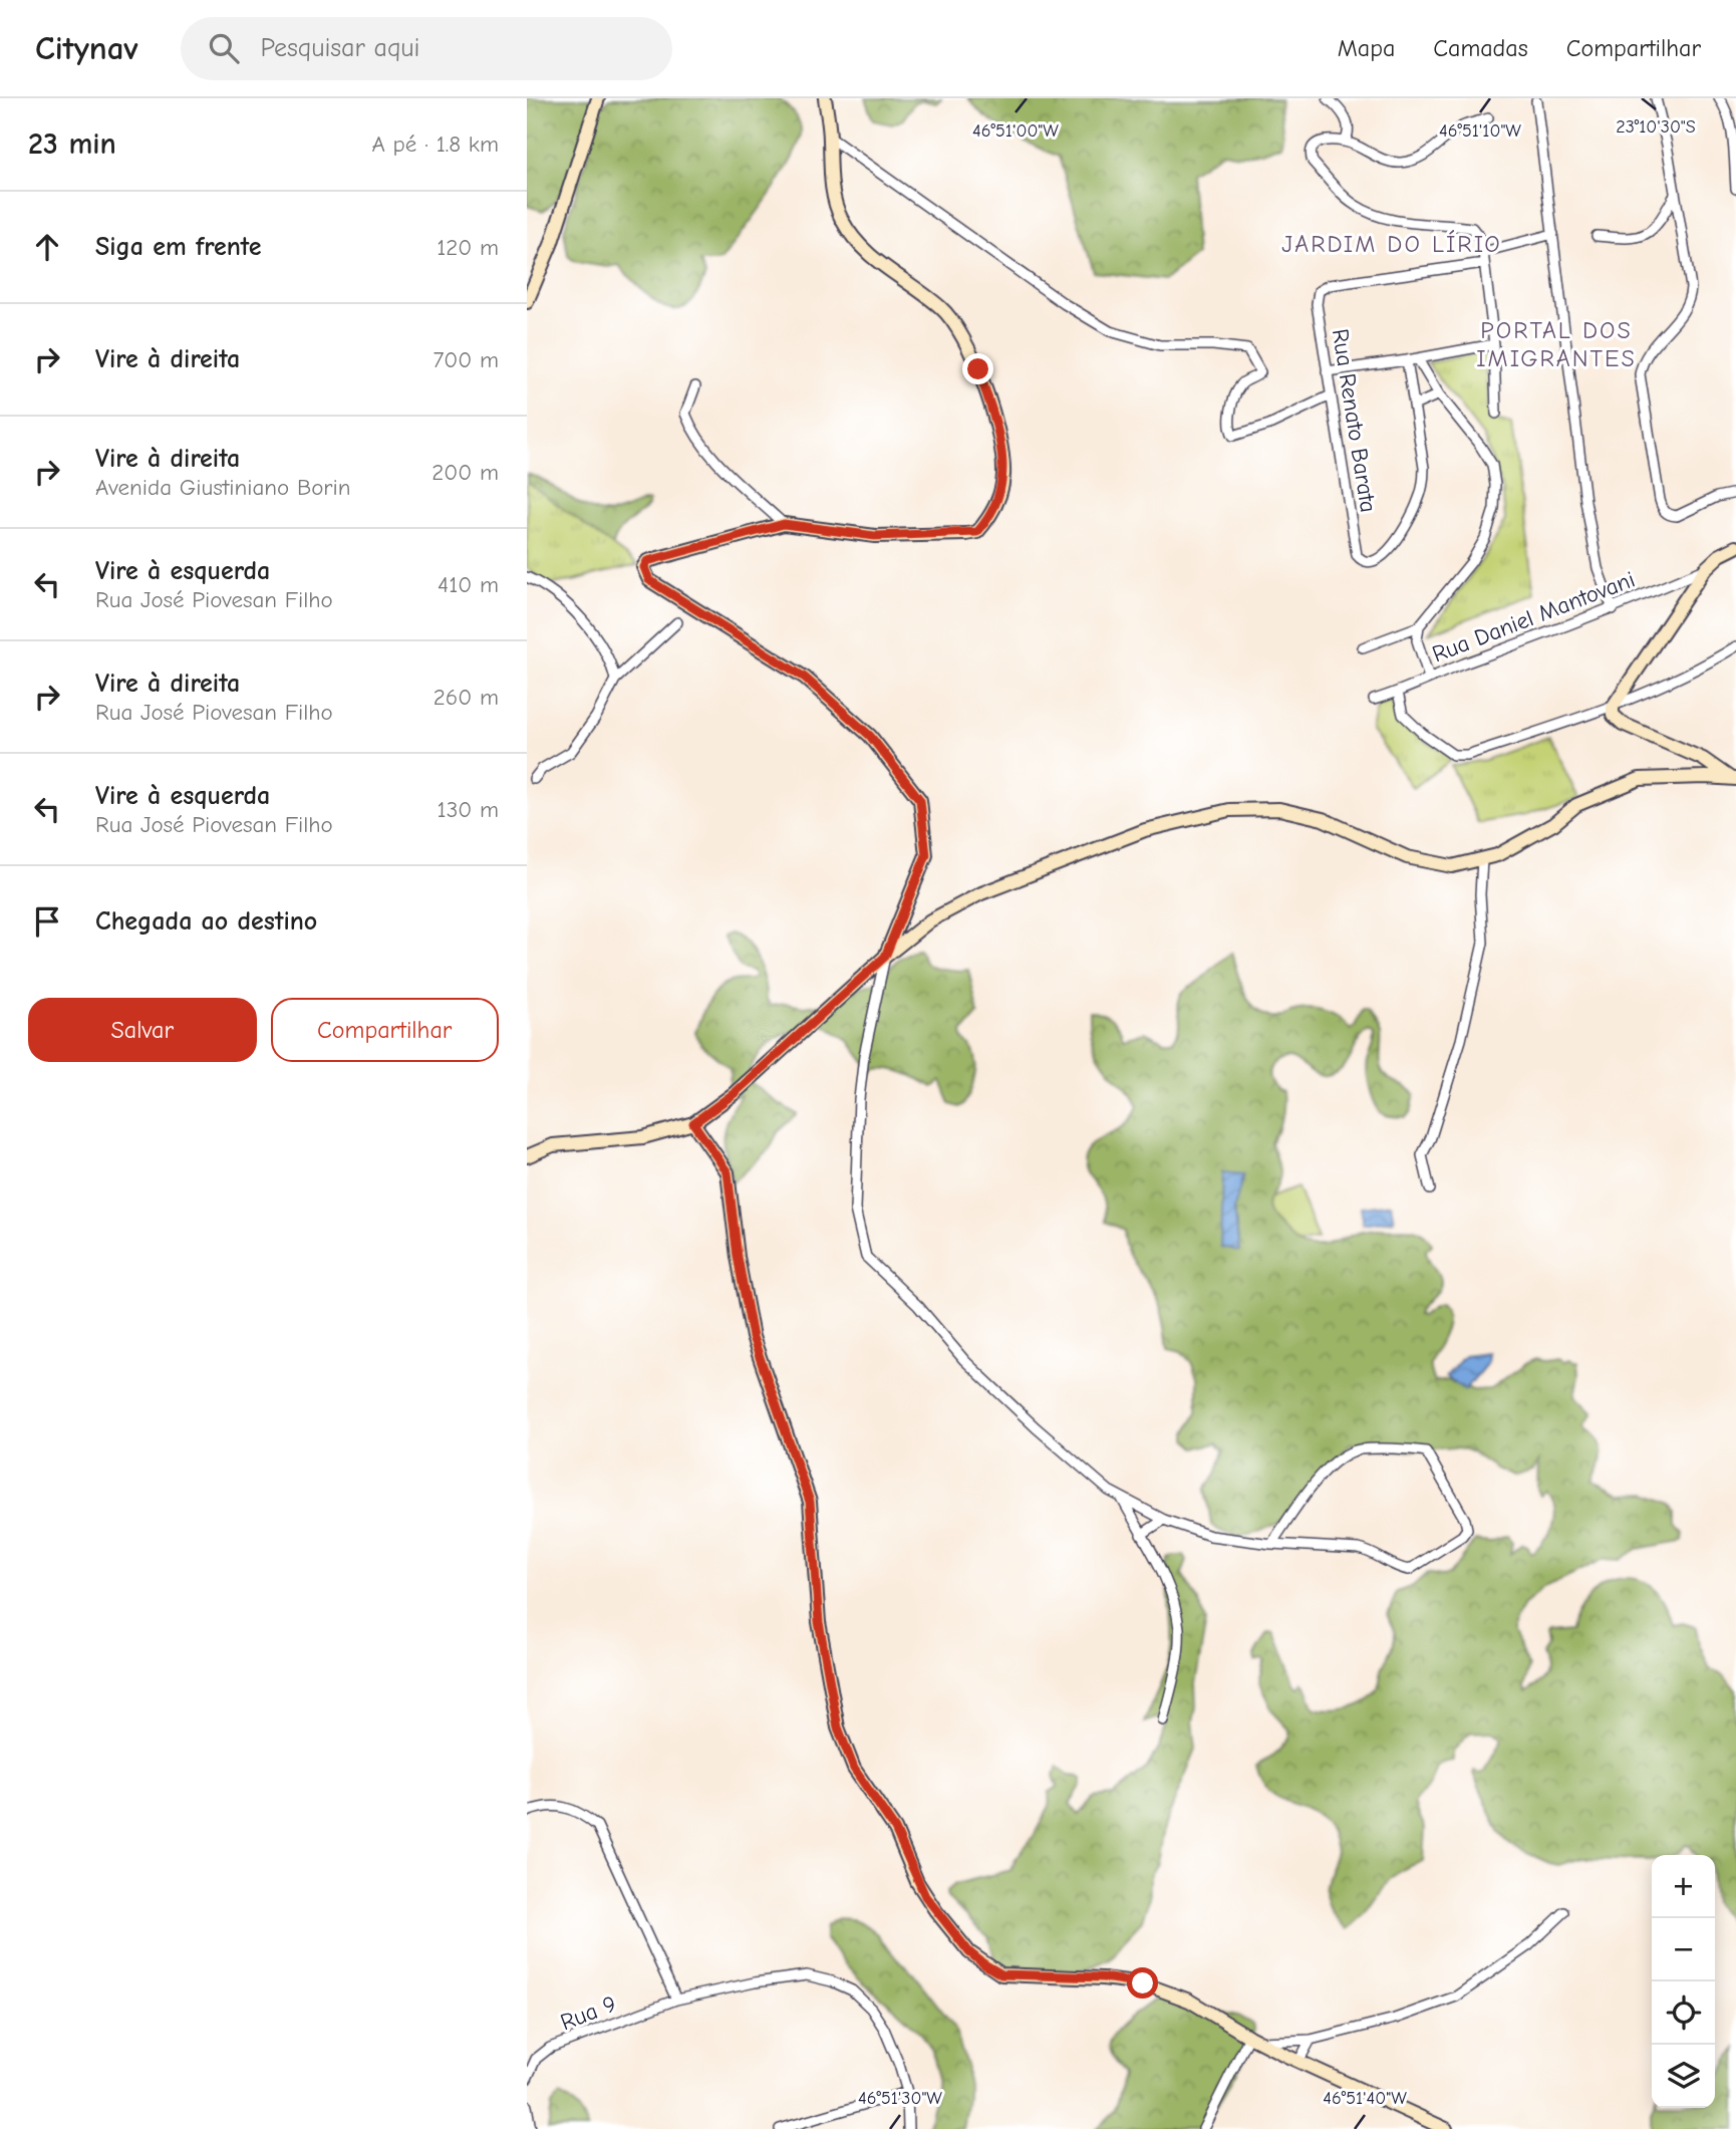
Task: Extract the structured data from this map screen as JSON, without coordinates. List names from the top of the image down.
{
  "streets": {
    "street": ["Rua Renato Barata", "Rua Daniel Mantovani", "Rua 9"]
  },
  "districts": ["JARDIM DO LÍRIO", "PORTAL DOS IMIGRANTES"],
  "page": {
    "header": "Citynav",
    "search": "Pesquisar aqui",
    "nav": ["Mapa", "Camadas", "Compartilhar"],
    "heading": ["23 min", "A pé · 1.8 km"],
    "list": [
      ["Siga em frente", "120 m"],
      ["Vire à direita", "700 m"],
      ["Vire à direita", "Avenida Giustiniano Borin", "200 m"],
      ["Vire à esquerda", "Rua José Piovesan Filho", "410 m"],
      ["Vire à direita", "Rua José Piovesan Filho", "260 m"],
      ["Vire à esquerda", "Rua José Piovesan Filho", "130 m"],
      "Chegada ao destino"
    ],
    "buttons": ["Salvar", "Compartilhar"],
    "map_buttons": ["+", "−"]
  },
  "coordinates": [
    "23°10'30\"S",
    "46°51'00\"W",
    "46°51'10\"W",
    "46°51'30\"W",
    "46°51'40\"W"
  ]
}
